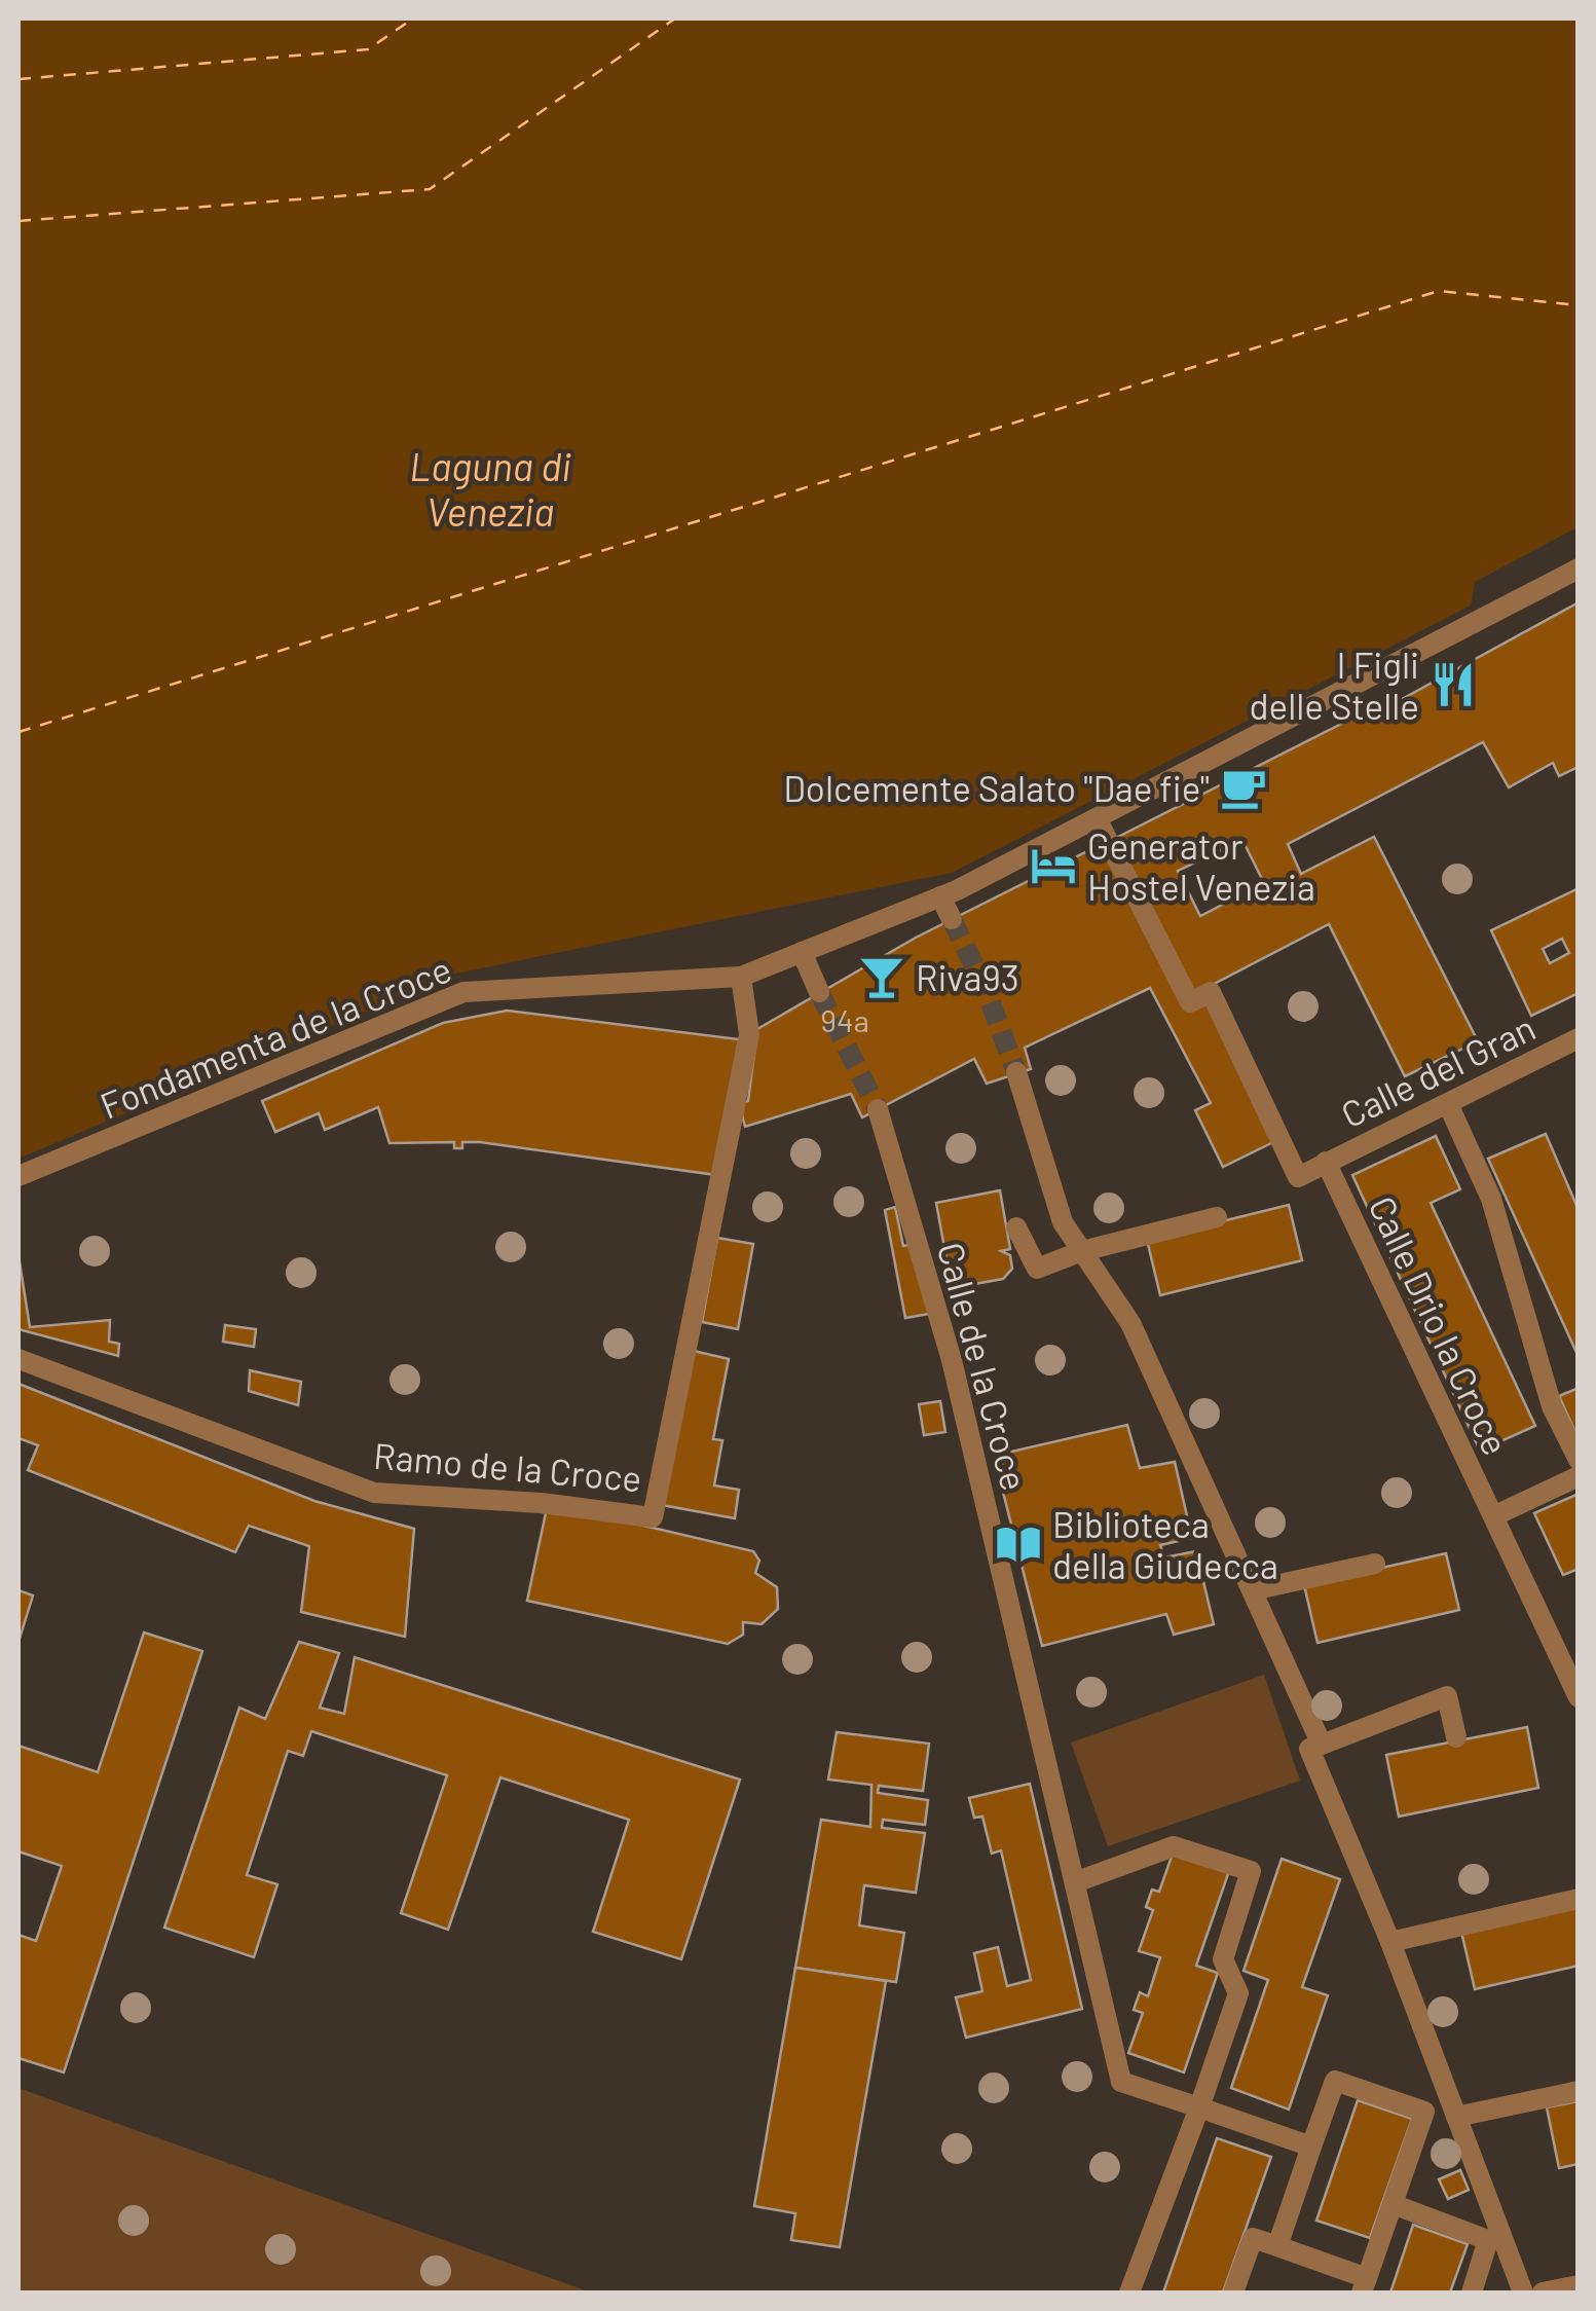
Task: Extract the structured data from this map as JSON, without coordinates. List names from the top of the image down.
{
  "streets": {
    "street": [
      "Fondamenta de la Croce",
      "Calle del Gran",
      "Calle Drio la Croce",
      "Calle de la Croce",
      "Ramo de la Croce"
    ]
  },
  "crossings": [
    ["Fondamenta de la Croce", "Ramo de la Croce"],
    ["Calle del Gran", "Calle Drio la Croce"]
  ],
  "water": ["Laguna di Venezia"],
  "places": {
    "restaurant": ["I Figli delle Stelle"],
    "cafe": ["Dolcemente Salato \"Dae fie\""],
    "hotel": ["Generator Hostel Venezia"],
    "bar": ["Riva93"],
    "library": ["Biblioteca della Giudecca"]
  },
  "house_numbers": ["94a"]
}
